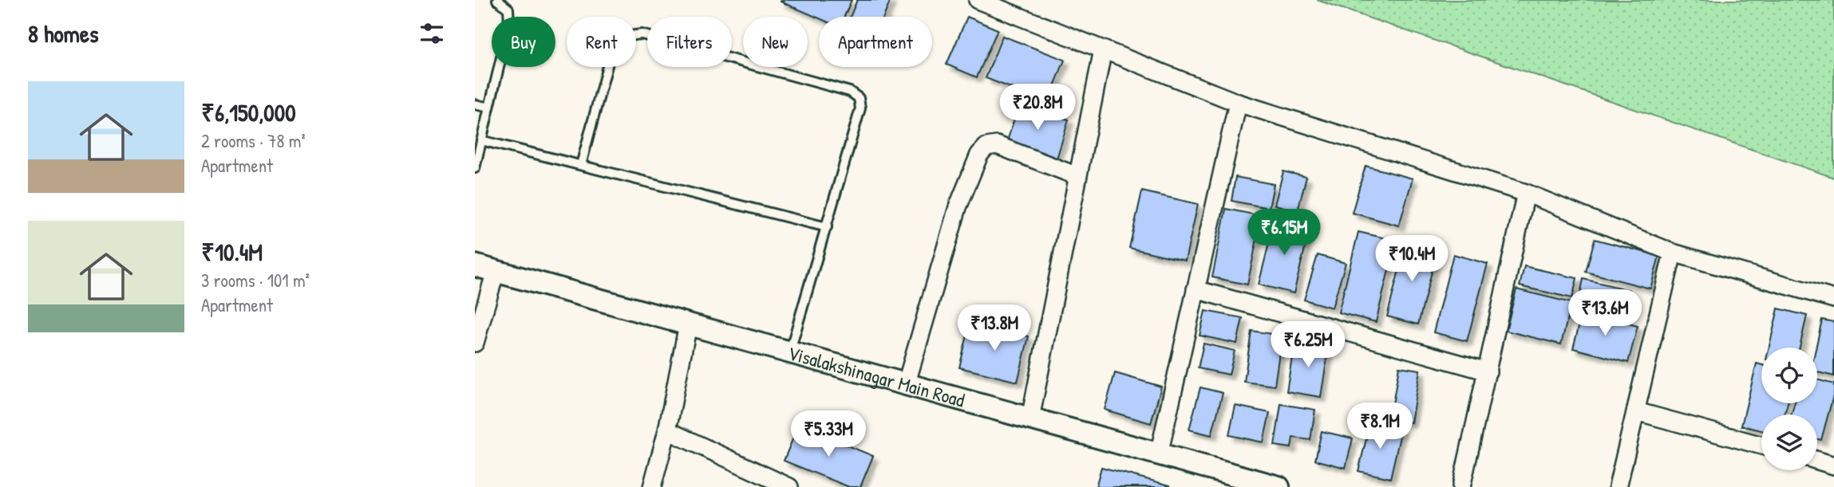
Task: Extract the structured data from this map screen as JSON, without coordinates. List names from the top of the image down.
{
  "streets": {
    "street": ["Visalakshinagar Main Road"]
  },
  "page": {
    "heading": "8 homes",
    "chip": [
      "Buy",
      "Rent",
      "Filters",
      "New",
      "Apartment"
    ],
    "list": [
      {
        "name": "₹6,150,000",
        "note": "2 rooms · 78 m² · Apartment"
      },
      {
        "name": "₹10.4M",
        "note": "3 rooms · 101 m² · Apartment"
      }
    ],
    "price": [
      "₹20.8M",
      "₹6.15M",
      "₹10.4M",
      "₹13.6M",
      "₹13.8M",
      "₹6.25M",
      "₹8.1M",
      "₹5.33M"
    ]
  }
}
